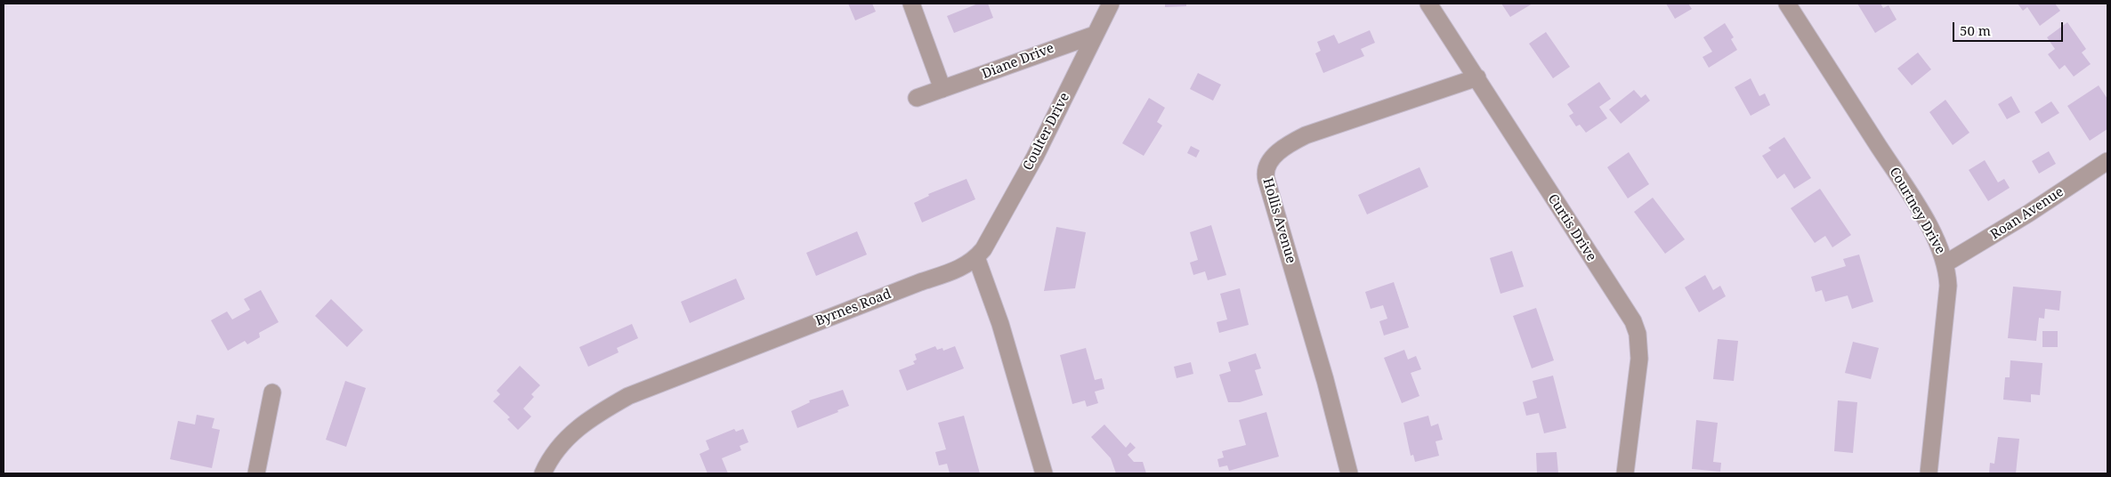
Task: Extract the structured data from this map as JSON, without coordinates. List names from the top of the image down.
{
  "streets": {
    "street": [
      "Diane Drive",
      "Coulter Drive",
      "Courtney Drive",
      "Roan Avenue",
      "Hollis Avenue",
      "Curtis Drive",
      "Byrnes Road"
    ]
  },
  "crossings": [
    ["Diane Drive", "Coulter Drive"],
    ["Coulter Drive", "Byrnes Road"],
    ["Courtney Drive", "Roan Avenue"],
    ["Hollis Avenue", "Curtis Drive"]
  ],
  "scale_bar": "50 m"
}
